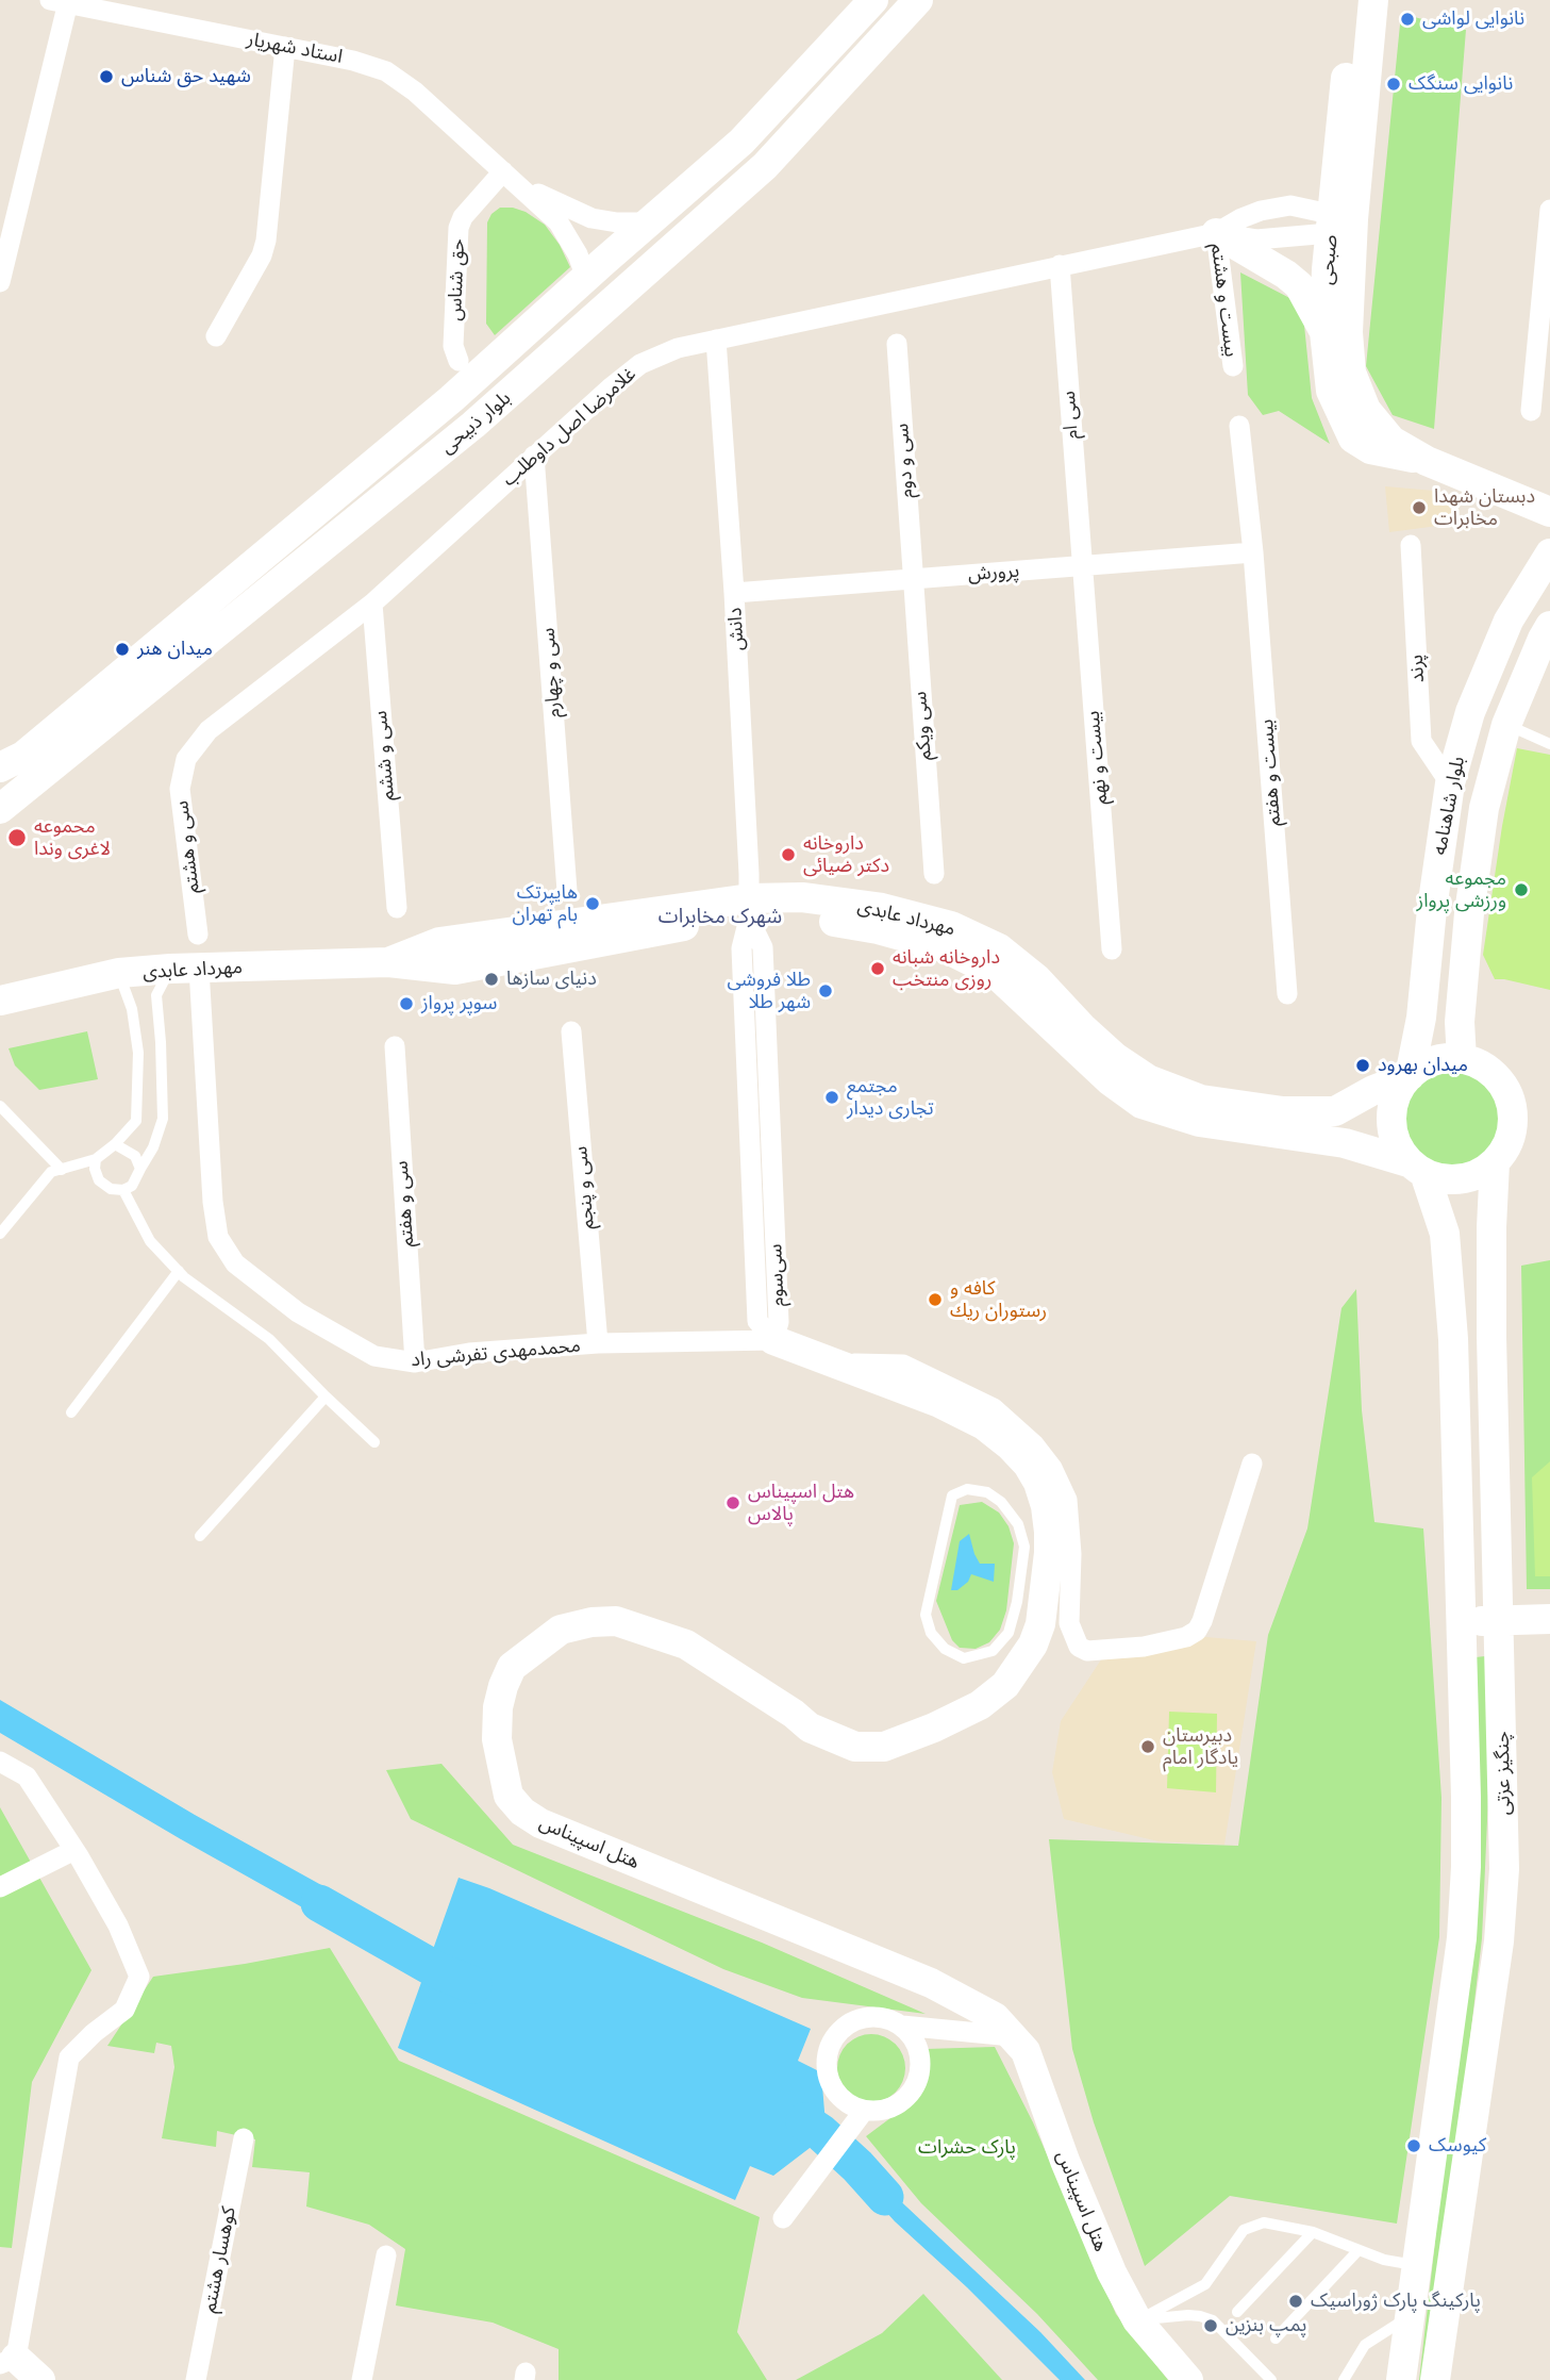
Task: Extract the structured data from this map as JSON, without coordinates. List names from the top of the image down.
{
  "streets": {
    "street": [
      "استاد شهریار",
      "صبحی",
      "حق شناس",
      "بیست و هشتم",
      "سی ام",
      "بلوار ذبیحی",
      "غلامرضا اصل داوطلب",
      "سی و دوم",
      "پرورش",
      "دانش",
      "پرند",
      "سی و چهارم",
      "سی ویکم",
      "سی و ششم",
      "بیست و نهم",
      "بیست و هفتم",
      "بلوار شاهنامه",
      "سی و هشتم",
      "مهرداد عابدی",
      "سی و پنجم",
      "سی و هفتم",
      "سی‌سوم",
      "محمدمهدی تفرشی راد",
      "چنگیز عزتی",
      "هتل اسپیناس",
      "کوهسار هشتم"
    ]
  },
  "crossings": [
    ["استاد شهریار", "حق شناس"],
    ["استاد شهریار", "بلوار ذبیحی"],
    ["صبحی", "غلامرضا اصل داوطلب"],
    ["بیست و هشتم", "غلامرضا اصل داوطلب"],
    ["سی ام", "غلامرضا اصل داوطلب"],
    ["سی ام", "پرورش"],
    ["سی ام", "بیست و نهم"],
    ["غلامرضا اصل داوطلب", "دانش"],
    ["غلامرضا اصل داوطلب", "سی و چهارم"],
    ["غلامرضا اصل داوطلب", "سی و ششم"],
    ["غلامرضا اصل داوطلب", "سی و هشتم"],
    ["سی و دوم", "پرورش"],
    ["سی و دوم", "سی ویکم"],
    ["پرورش", "دانش"],
    ["پرورش", "سی ویکم"],
    ["پرورش", "بیست و نهم"],
    ["پرورش", "بیست و هفتم"],
    ["دانش", "مهرداد عابدی"],
    ["دانش", "سی‌سوم"],
    ["پرند", "بلوار شاهنامه"],
    ["بلوار شاهنامه", "مهرداد عابدی"],
    ["بلوار شاهنامه", "چنگیز عزتی"],
    ["مهرداد عابدی", "سی‌سوم"],
    ["مهرداد عابدی", "محمدمهدی تفرشی راد"],
    ["مهرداد عابدی", "چنگیز عزتی"],
    ["سی و پنجم", "محمدمهدی تفرشی راد"],
    ["سی و هفتم", "محمدمهدی تفرشی راد"],
    ["سی‌سوم", "محمدمهدی تفرشی راد"],
    ["سی‌سوم", "هتل اسپیناس"],
    ["محمدمهدی تفرشی راد", "هتل اسپیناس"]
  ],
  "districts": ["شهرک مخابرات"],
  "parks": ["پارک حشرات"],
  "places": [
    "نانوایی لواشی",
    "شهید حق شناس",
    "نانوایی سنگک",
    "دبستان شهدا مخابرات",
    "میدان هنر",
    "محموعه لاغری وندا",
    "داروخانه دکتر ضیائی",
    "مجموعه ورزشی پرواز",
    "هایپرتک بام تهران",
    "داروخانه شبانه روزی منتخب",
    "دنیای سازها",
    "طلا فروشی شهر طلا",
    "سوپر پرواز",
    "میدان بهرود",
    "مجتمع تجاری دیدار",
    "كافه و رستوران ريك",
    "هتل اسپیناس پالاس",
    "دبیرستان یادگار امام",
    "کیوسک",
    "پارکینگ پارک ژوراسیک",
    "پمپ بنزین"
  ]
}
